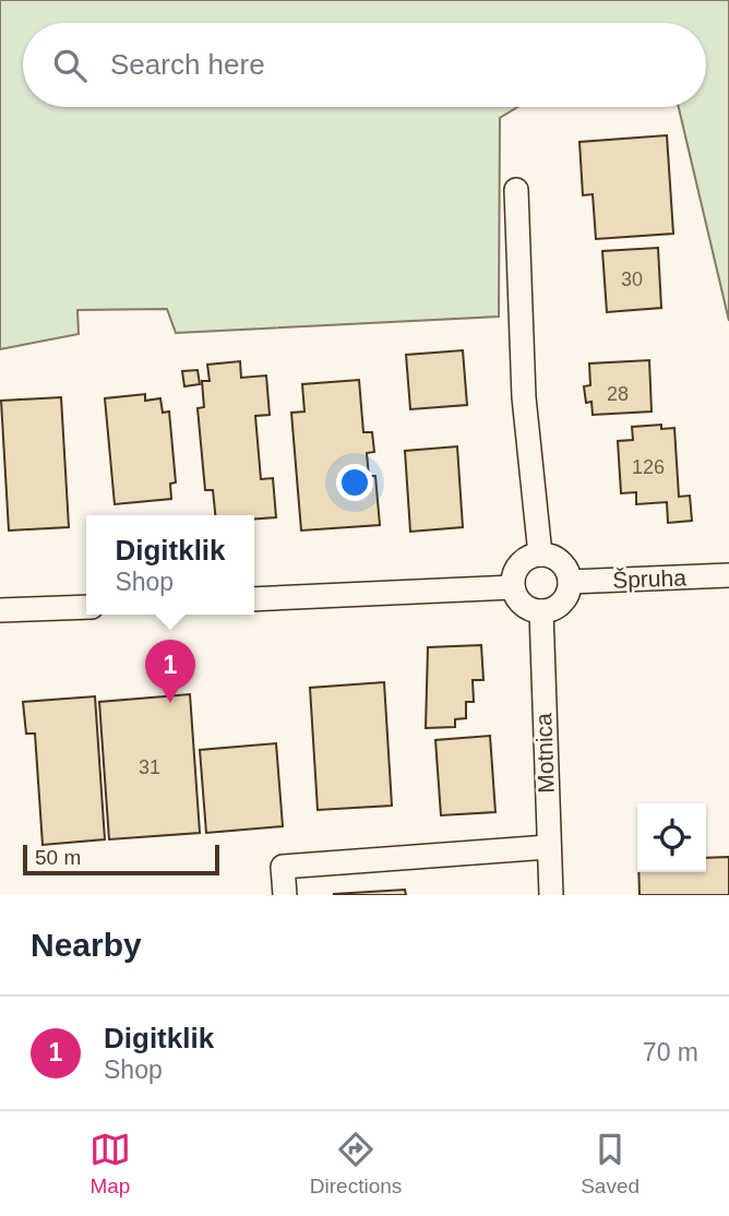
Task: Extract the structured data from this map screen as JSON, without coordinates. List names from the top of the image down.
{
  "streets": {
    "street": ["Špruha", "Motnica"]
  },
  "crossings": [
    ["Špruha", "Motnica"]
  ],
  "house_numbers": [
    "30",
    "28",
    "126",
    "31"
  ],
  "scale_bar": "50 m",
  "page": {
    "search": "Search here",
    "popup": ["Digitklik", "Shop"],
    "pins": "1",
    "scale": "50 m",
    "heading": "Nearby",
    "list": [
      {
        "mark": "1",
        "name": "Digitklik",
        "note": "Shop",
        "value": "70 m"
      }
    ],
    "nav": ["Map", "Directions", "Saved"]
  }
}
